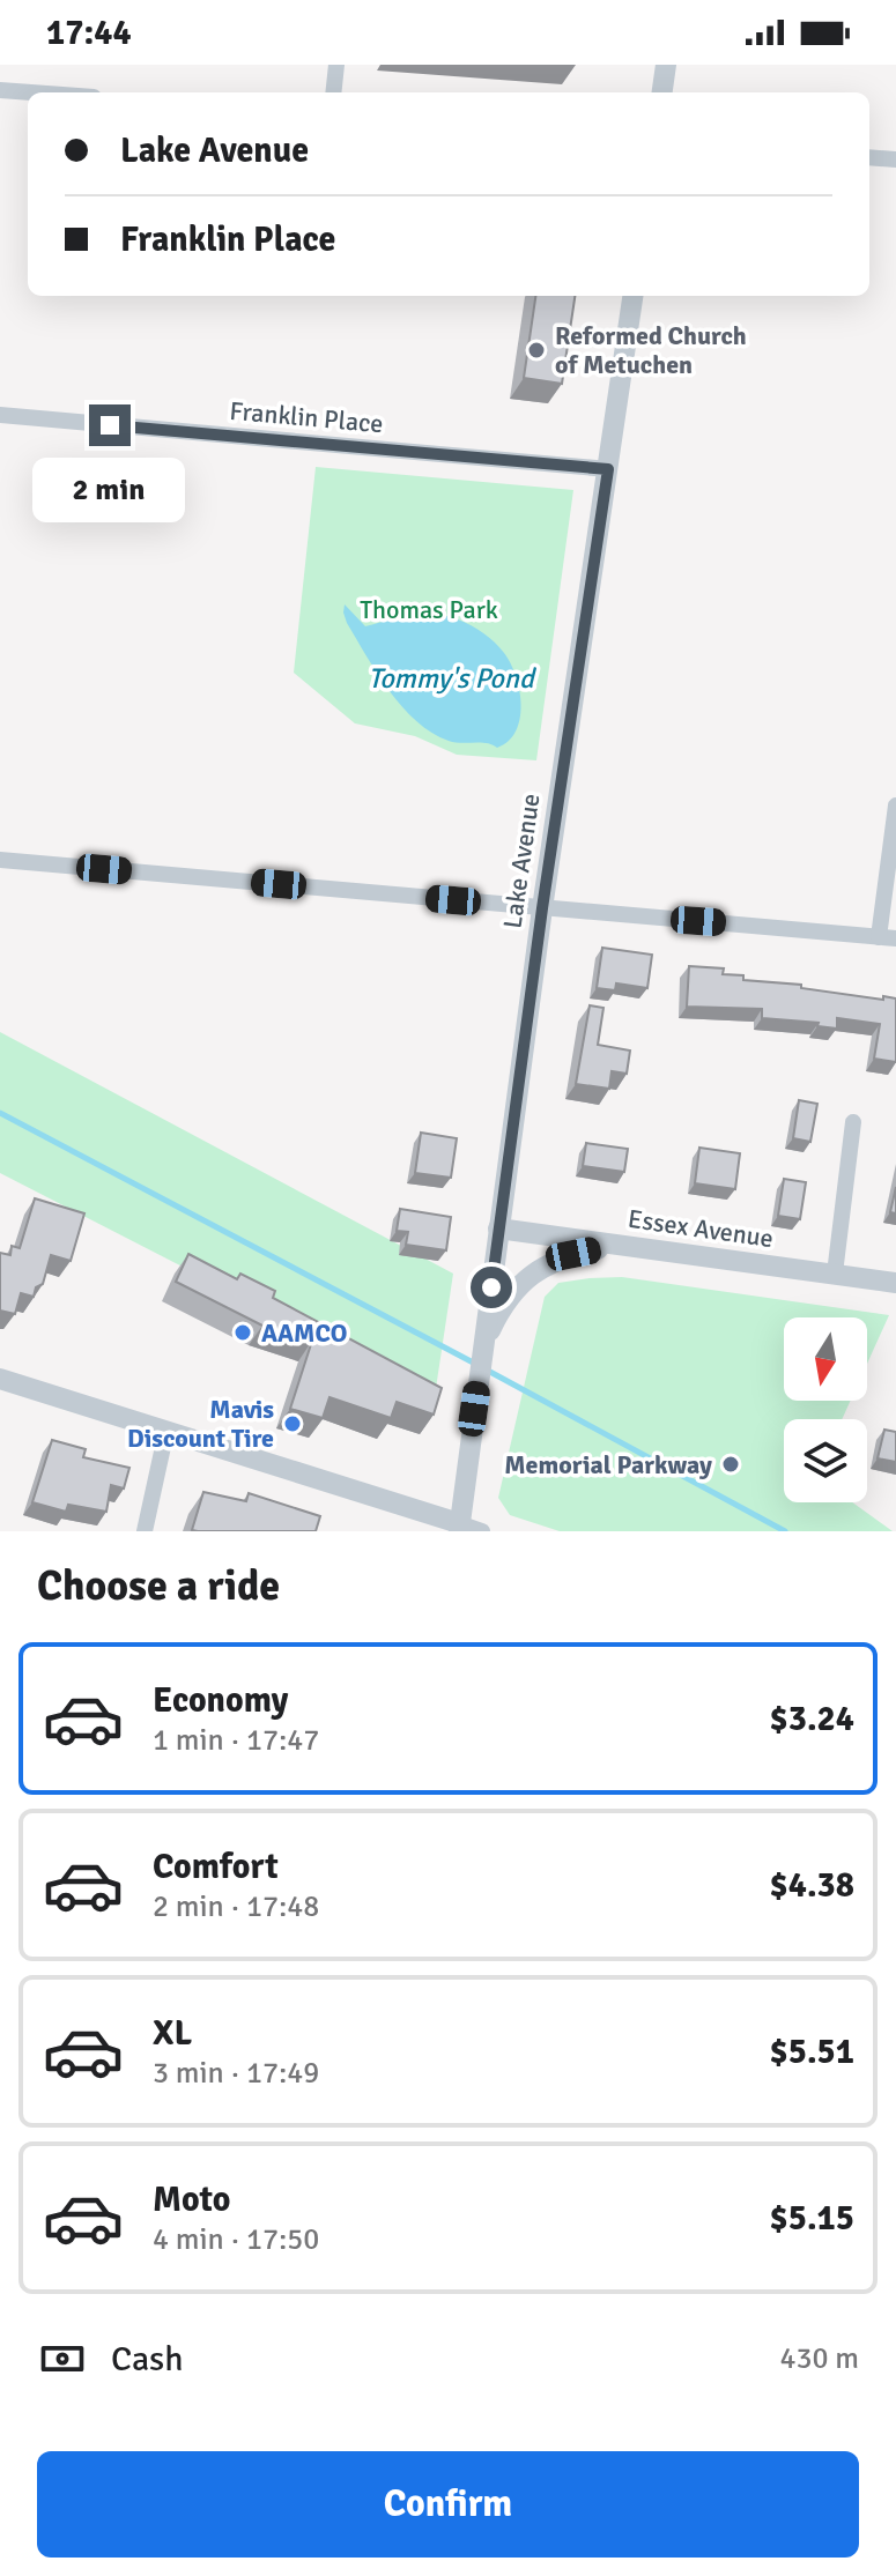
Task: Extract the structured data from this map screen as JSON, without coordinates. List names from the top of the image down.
{
  "streets": {
    "street": ["Franklin Place", "Lake Avenue", "Essex Avenue"]
  },
  "crossings": [
    ["Franklin Place", "Lake Avenue"],
    ["Lake Avenue", "Essex Avenue"]
  ],
  "water": ["Tommy's Pond"],
  "parks": ["Thomas Park"],
  "places": [
    "Reformed Church of Metuchen",
    "AAMCO",
    "Mavis Discount Tire",
    "Memorial Parkway"
  ],
  "north": "bottom",
  "page": {
    "status": "17:44",
    "banner": ["Lake Avenue", "Franklin Place"],
    "bubble": "2 min",
    "heading": "Choose a ride",
    "list": [
      {
        "name": "Economy",
        "note": "1 min · 17:47",
        "value": "$3.24"
      },
      {
        "name": "Comfort",
        "note": "2 min · 17:48",
        "value": "$4.38"
      },
      {
        "name": "XL",
        "note": "3 min · 17:49",
        "value": "$5.51"
      },
      {
        "name": "Moto",
        "note": "4 min · 17:50",
        "value": "$5.15"
      }
    ],
    "pay": ["Cash", "430 m"],
    "buttons": "Confirm"
  }
}
